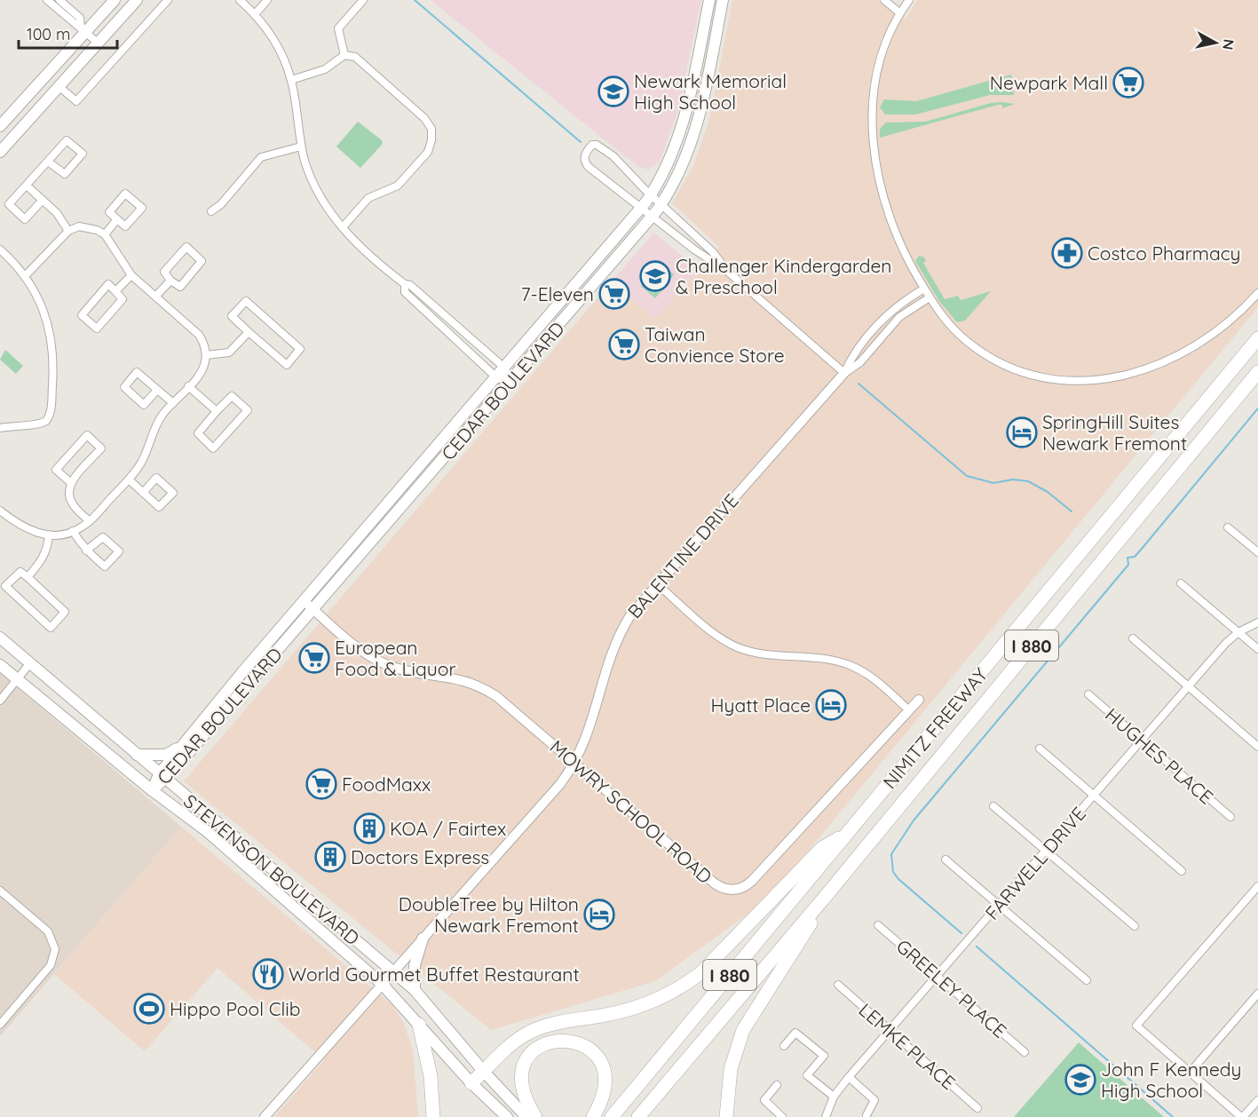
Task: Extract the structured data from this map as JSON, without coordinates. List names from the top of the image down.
{
  "streets": {
    "highway": ["I 880", "NIMITZ FREEWAY"],
    "main road": ["CEDAR BOULEVARD", "STEVENSON BOULEVARD"],
    "street": [
      "BALENTINE DRIVE",
      "HUGHES PLACE",
      "MOWRY SCHOOL ROAD",
      "FARWELL DRIVE",
      "GREELEY PLACE",
      "LEMKE PLACE"
    ]
  },
  "crossings": [
    ["CEDAR BOULEVARD", "MOWRY SCHOOL ROAD"],
    ["CEDAR BOULEVARD", "STEVENSON BOULEVARD"],
    ["BALENTINE DRIVE", "MOWRY SCHOOL ROAD"],
    ["BALENTINE DRIVE", "STEVENSON BOULEVARD"],
    ["HUGHES PLACE", "FARWELL DRIVE"],
    ["FARWELL DRIVE", "GREELEY PLACE"],
    ["FARWELL DRIVE", "LEMKE PLACE"]
  ],
  "places": {
    "supermarket": [
      "Newpark Mall",
      "7-Eleven",
      "Taiwan Convience Store",
      "European Food & Liquor",
      "FoodMaxx"
    ],
    "school or university": ["Newark Memorial High School", "Challenger Kindergarden & Preschool", "John F Kennedy High School"],
    "pharmacy": ["Costco Pharmacy"],
    "hotel": ["SpringHill Suites Newark Fremont", "Hyatt Place", "DoubleTree by Hilton Newark Fremont"],
    "building": ["KOA / Fairtex", "Doctors Express"],
    "restaurant": ["World Gourmet Buffet Restaurant"],
    "sports": ["Hippo Pool Clib"]
  },
  "scale_bar": "100 m",
  "north": "right"
}
